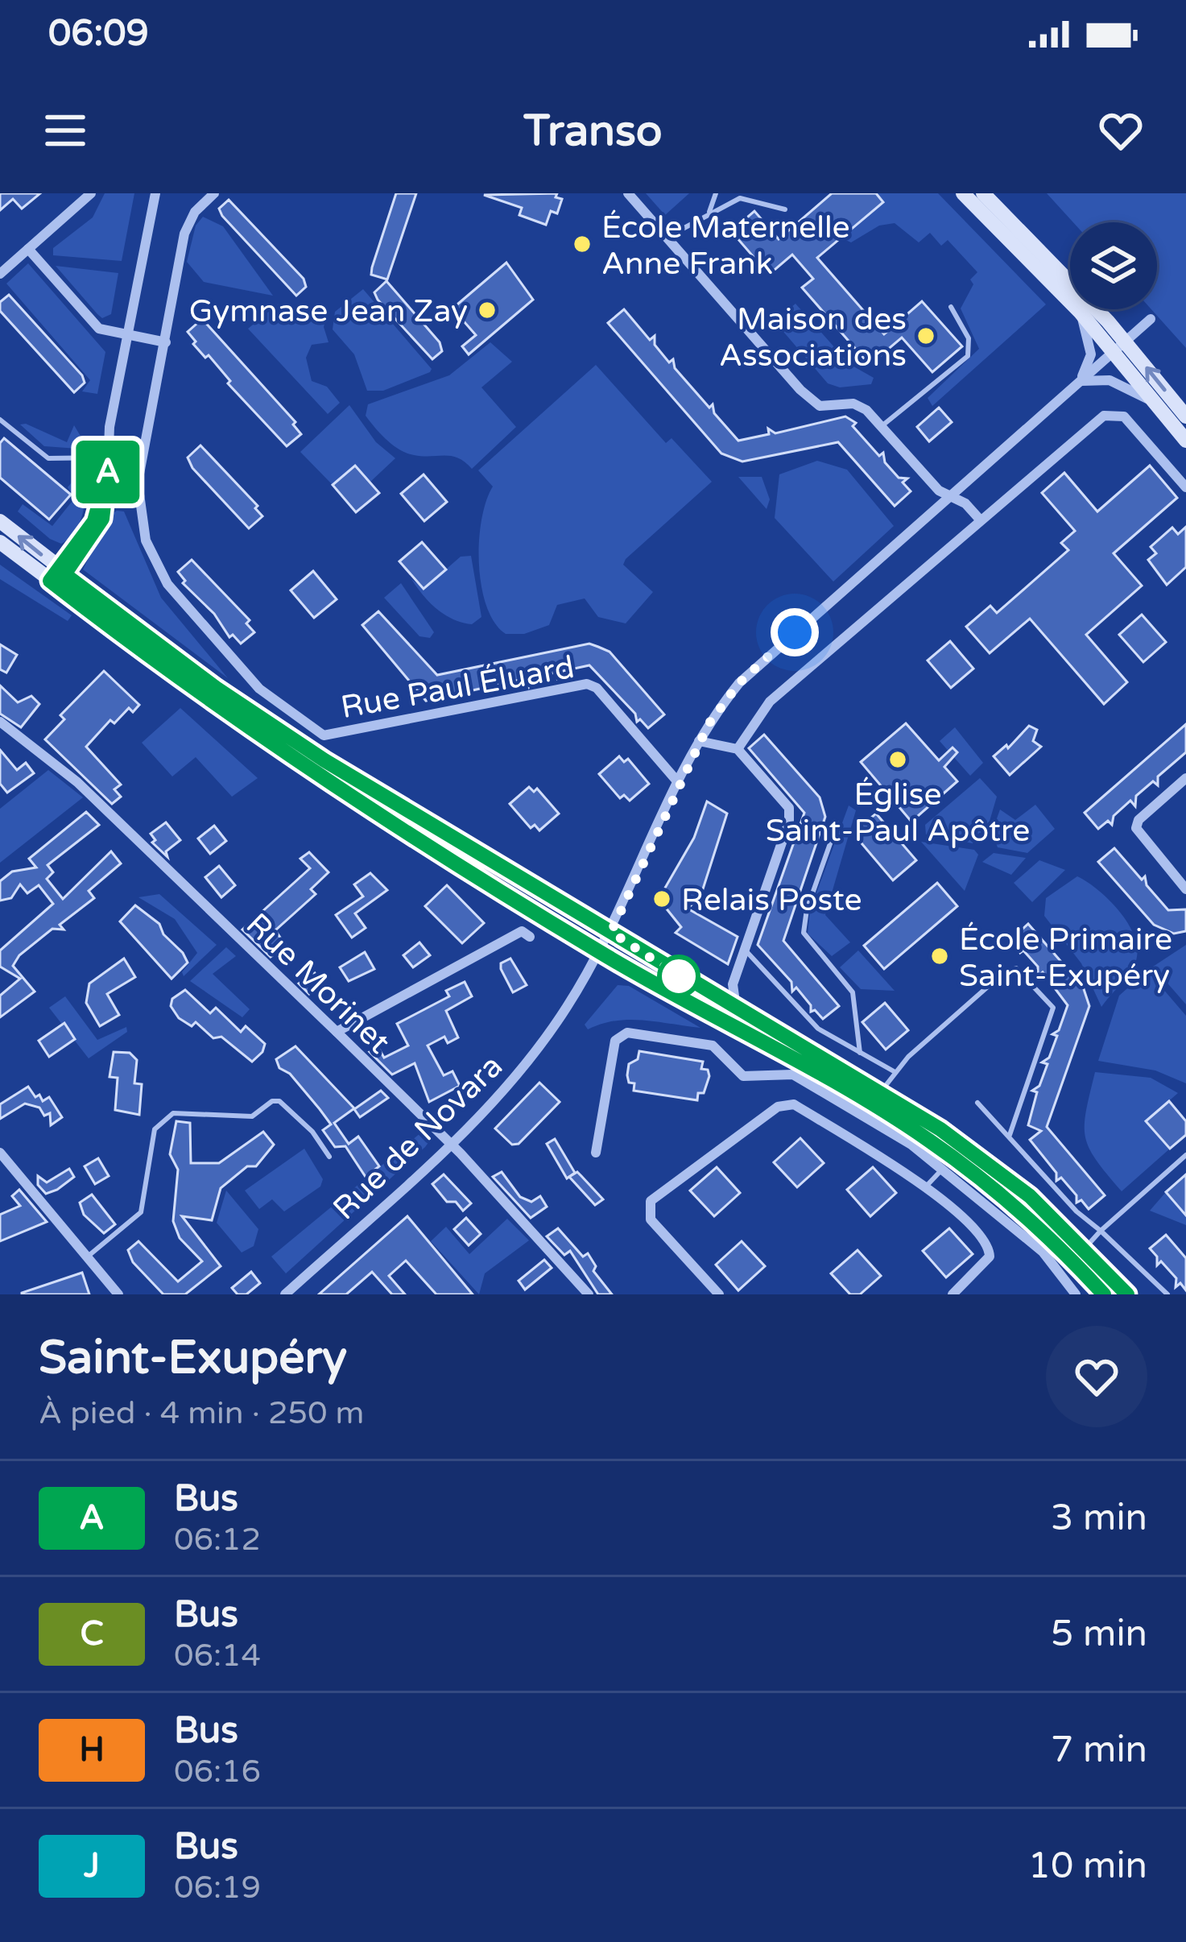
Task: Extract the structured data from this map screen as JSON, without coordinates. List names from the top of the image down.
{
  "streets": {
    "street": ["Rue Paul Éluard", "Rue Morinet", "Rue de Novara"]
  },
  "crossings": [
    ["Rue Paul Éluard", "Rue de Novara"],
    ["Rue Morinet", "Rue de Novara"]
  ],
  "places": [
    "École Maternelle Anne Frank",
    "Gymnase Jean Zay",
    "Maison des Associations",
    "Église Saint-Paul Apôtre",
    "Relais Poste",
    "École Primaire Saint-Exupéry"
  ],
  "lines": ["bus line A"],
  "page": {
    "status": "06:09",
    "header": "Transo",
    "on_map": "A",
    "heading": ["Saint-Exupéry", "À pied · 4 min · 250 m"],
    "list": [
      {
        "mark": "A",
        "name": "Bus",
        "note": "06:12",
        "value": "3 min"
      },
      {
        "mark": "C",
        "name": "Bus",
        "note": "06:14",
        "value": "5 min"
      },
      {
        "mark": "H",
        "name": "Bus",
        "note": "06:16",
        "value": "7 min"
      },
      {
        "mark": "J",
        "name": "Bus",
        "note": "06:19",
        "value": "10 min"
      }
    ]
  }
}
